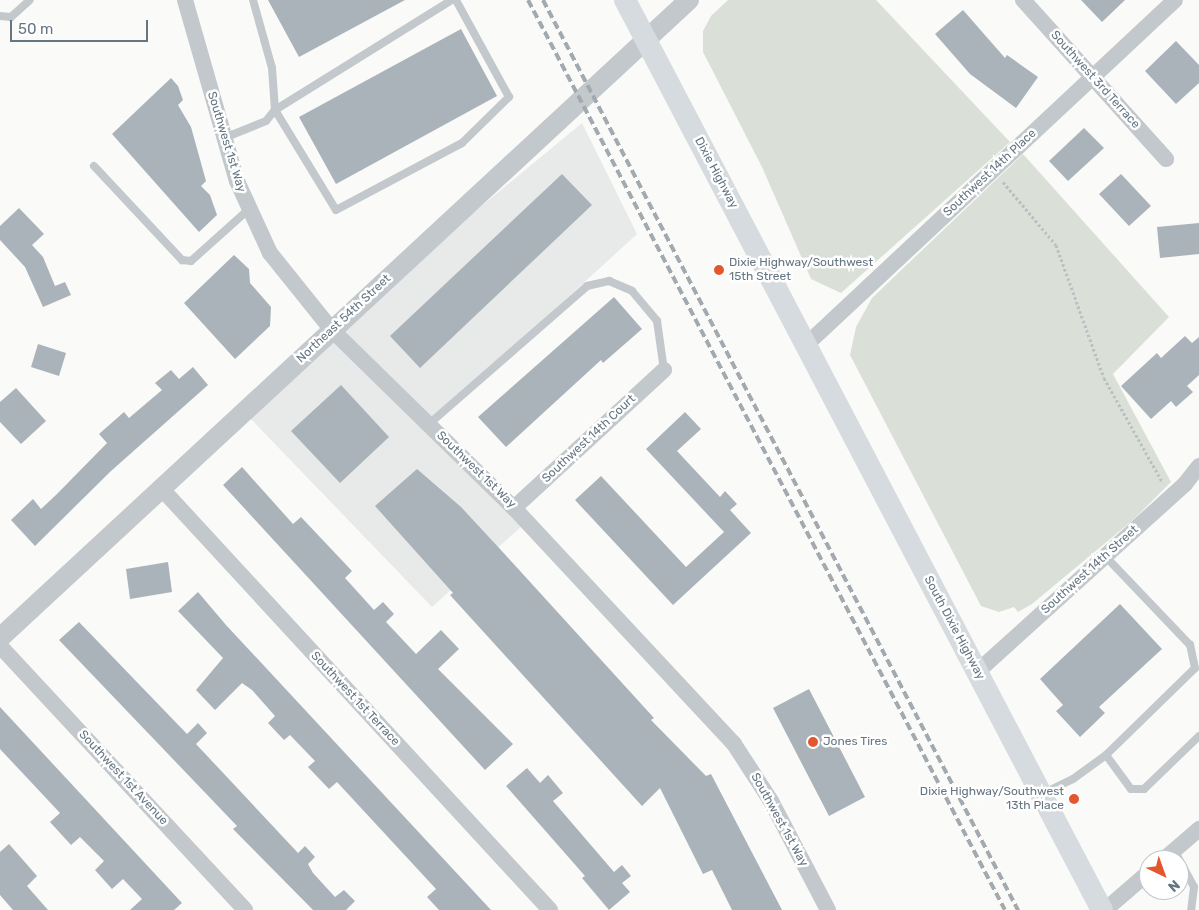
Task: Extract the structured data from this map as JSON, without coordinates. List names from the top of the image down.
{
  "streets": {
    "main road": ["Dixie Highway", "South Dixie Highway"],
    "street": [
      "Southwest 3rd Terrace",
      "Southwest 1st Way",
      "Southwest 14th Place",
      "Northeast 54th Street",
      "Southwest 14th Court",
      "Southwest 14th Street",
      "Southwest 1st Terrace",
      "Southwest 1st Avenue"
    ]
  },
  "crossings": [
    ["Southwest 3rd Terrace", "Southwest 14th Place"],
    ["Southwest 1st Way", "Northeast 54th Street"],
    ["Southwest 1st Way", "Southwest 14th Court"],
    ["Dixie Highway", "Southwest 14th Place"],
    ["Dixie Highway", "Northeast 54th Street"],
    ["Dixie Highway", "South Dixie Highway"],
    ["Southwest 14th Place", "South Dixie Highway"],
    ["Northeast 54th Street", "Southwest 1st Terrace"],
    ["Southwest 14th Street", "South Dixie Highway"]
  ],
  "places": ["Dixie Highway/Southwest 15th Street", "Jones Tires", "Dixie Highway/Southwest 13th Place"],
  "scale_bar": "50 m",
  "north": "bottom right"
}
